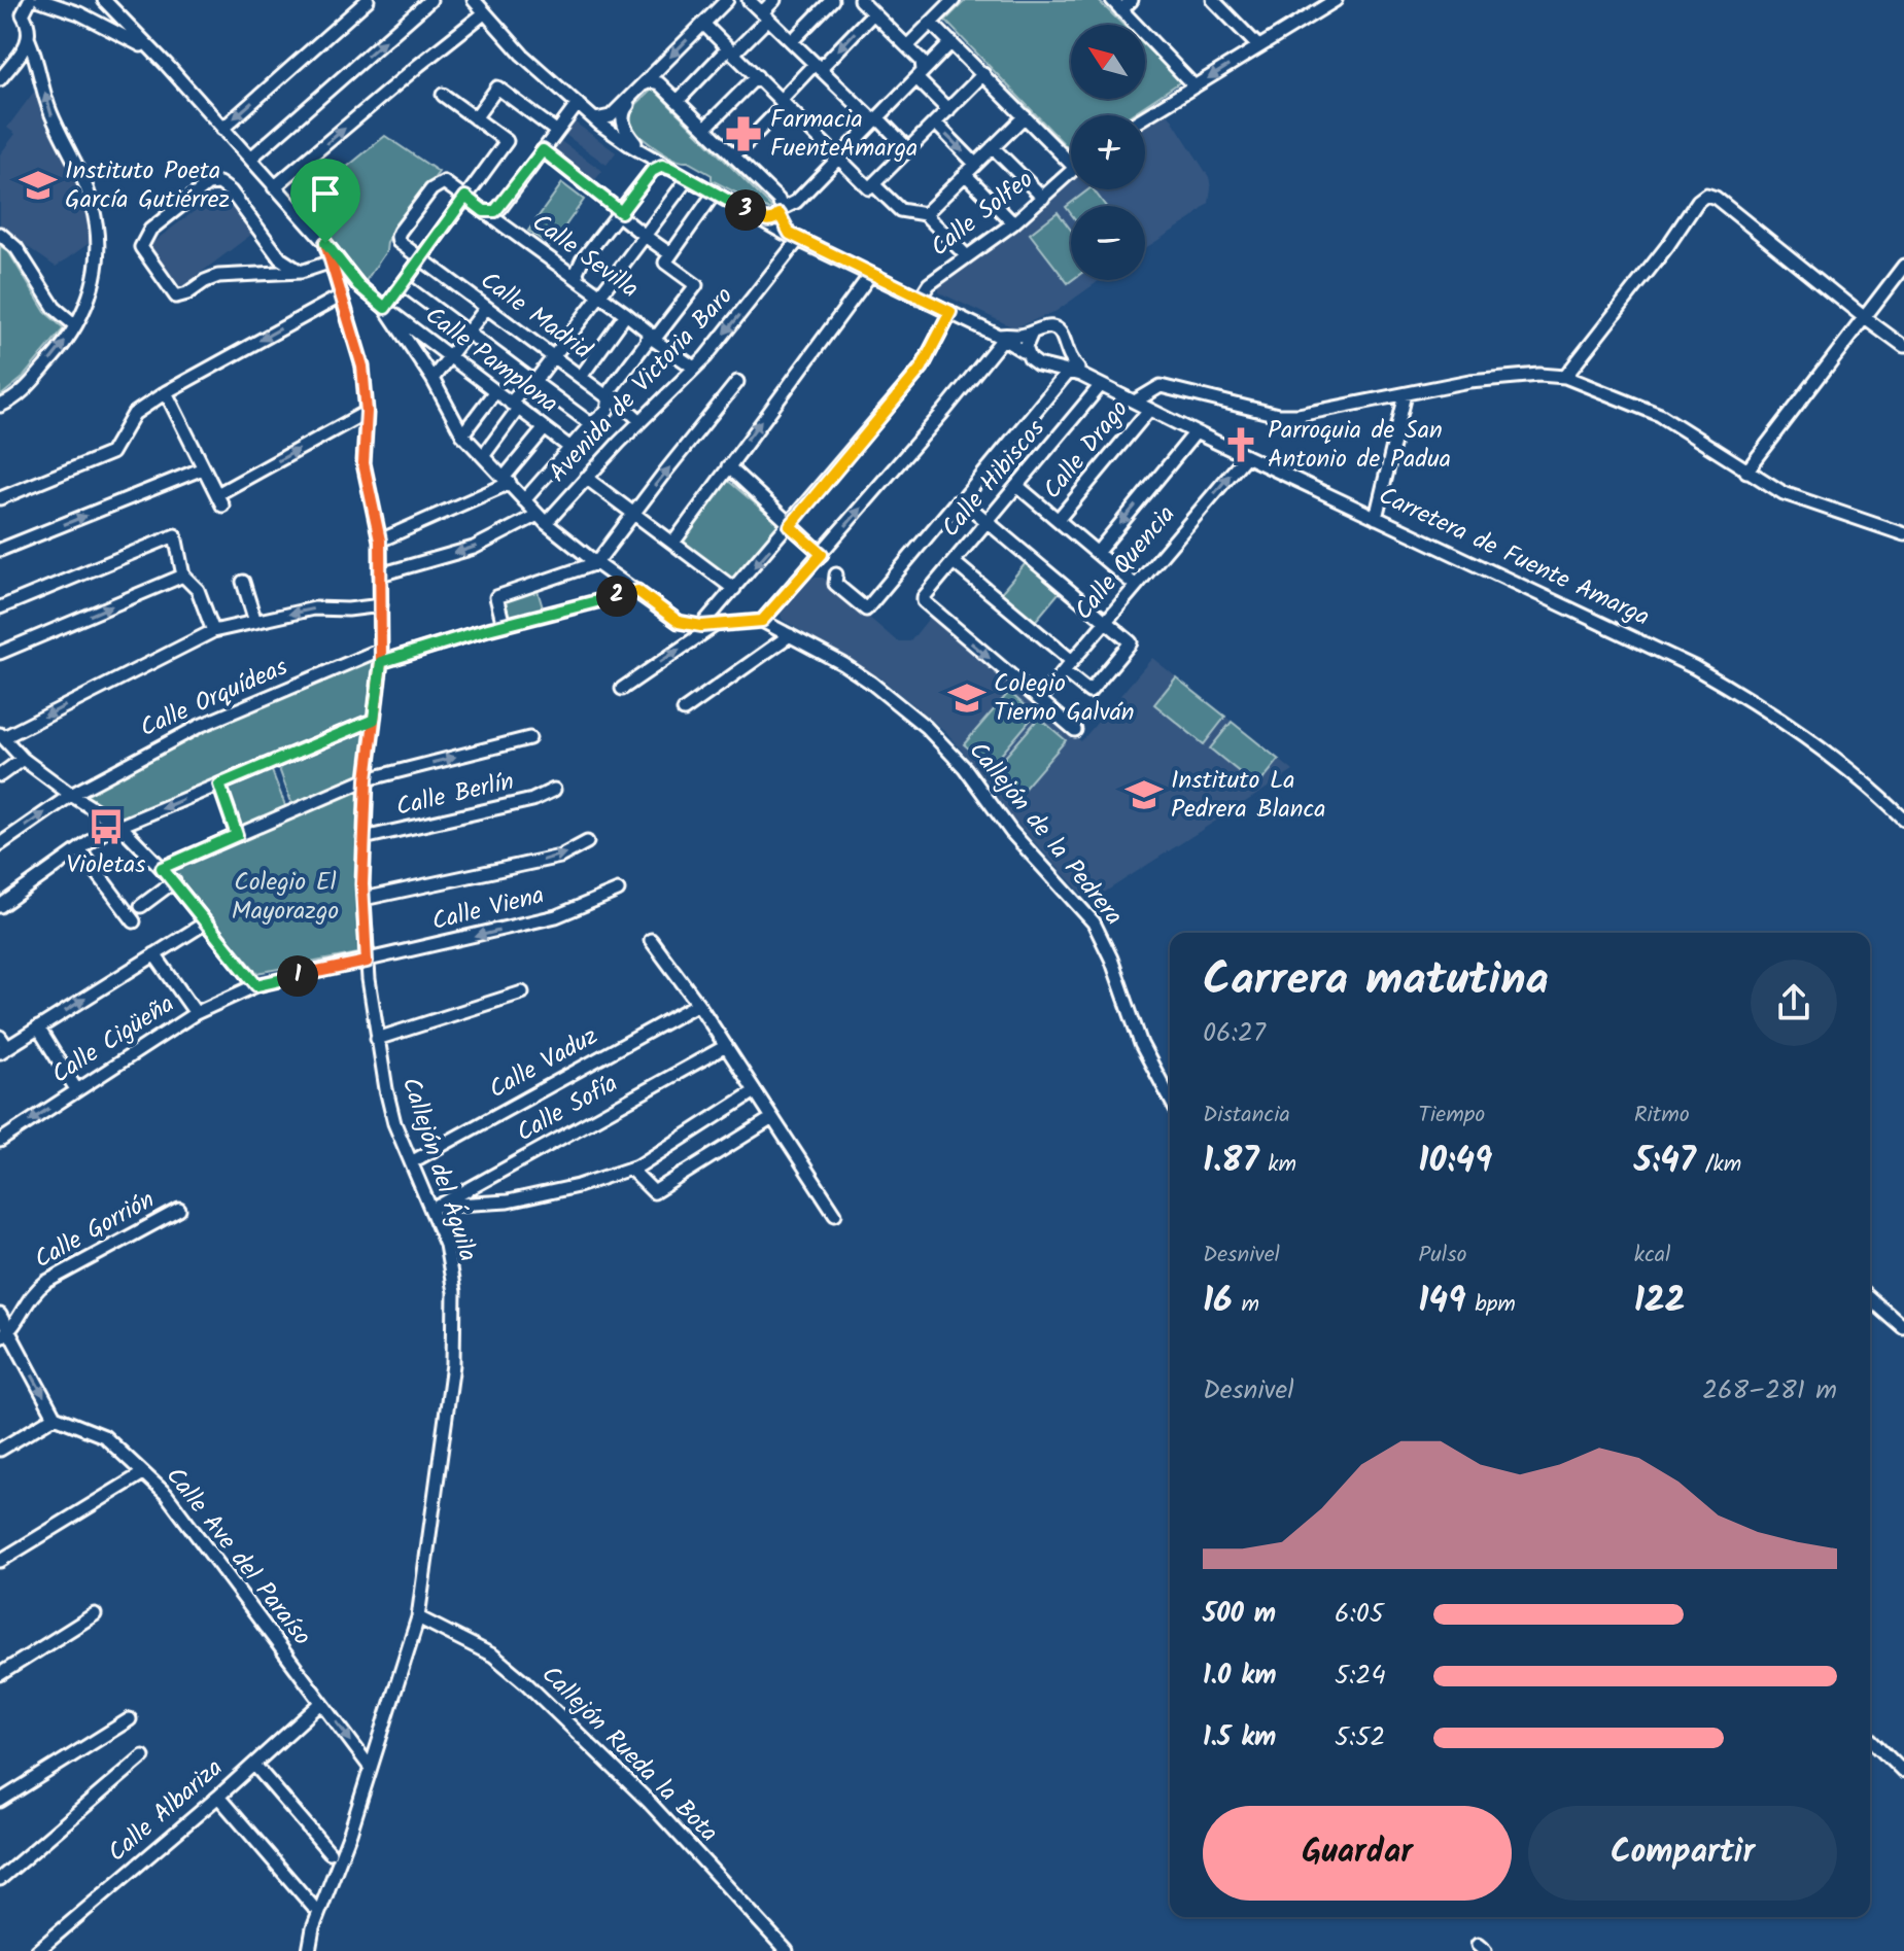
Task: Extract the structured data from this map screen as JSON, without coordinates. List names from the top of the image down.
{
  "streets": {
    "street": [
      "Calle Solfeo",
      "Calle Sevilla",
      "Calle Madrid",
      "Calle Pamplona",
      "Avenida de Victoria Baro",
      "Calle Drago",
      "Calle Hibiscos",
      "Carretera de Fuente Amarga",
      "Calle Quencia",
      "Calle Orquídeas",
      "Calle Berlín",
      "Callejón de la Pedrera",
      "Calle Viena",
      "Calle Cigüeña",
      "Calle Vaduz",
      "Calle Sofía",
      "Callejón del Águila",
      "Calle Gorrión",
      "Calle Ave del Paraíso",
      "Callejón Rueda la Bota",
      "Calle Albariza"
    ]
  },
  "crossings": [
    ["Calle Sevilla", "Calle Madrid"],
    ["Calle Sevilla", "Avenida de Victoria Baro"],
    ["Calle Madrid", "Avenida de Victoria Baro"],
    ["Calle Drago", "Carretera de Fuente Amarga"],
    ["Calle Hibiscos", "Carretera de Fuente Amarga"],
    ["Calle Hibiscos", "Calle Quencia"],
    ["Carretera de Fuente Amarga", "Calle Quencia"],
    ["Calle Orquídeas", "Callejón del Águila"],
    ["Calle Berlín", "Callejón del Águila"],
    ["Calle Viena", "Calle Cigüeña"],
    ["Calle Viena", "Callejón del Águila"],
    ["Calle Vaduz", "Callejón del Águila"],
    ["Calle Sofía", "Callejón del Águila"],
    ["Callejón del Águila", "Calle Ave del Paraíso"],
    ["Callejón del Águila", "Callejón Rueda la Bota"],
    ["Calle Ave del Paraíso", "Calle Albariza"]
  ],
  "parks": ["Colegio El Mayorazgo"],
  "places": {
    "pharmacy": ["Farmacia FuenteAmarga"],
    "school or university": ["Instituto Poeta García Gutiérrez", "Colegio Tierno Galván", "Instituto La Pedrera Blanca"],
    "church": ["Parroquia de San Antonio de Padua"],
    "bus stop": ["Violetas"]
  },
  "north": "top left",
  "page": {
    "map_buttons": ["+", "−"],
    "pins": ["3", "2", "1"],
    "heading": ["Carrera matutina", "06:27"],
    "stats": [
      ["Distancia", "1.87 km"],
      ["Tiempo", "10:49"],
      ["Ritmo", "5:47 /km"],
      ["Desnivel", "16 m"],
      ["Pulso", "149 bpm"],
      ["kcal", "122"]
    ],
    "chart": ["Desnivel", "268–281 m"],
    "list": [
      {
        "name": "500 m",
        "note": "6:05"
      },
      {
        "name": "1.0 km",
        "note": "5:24"
      },
      {
        "name": "1.5 km",
        "note": "5:52"
      }
    ],
    "buttons": ["Guardar", "Compartir"]
  }
}
